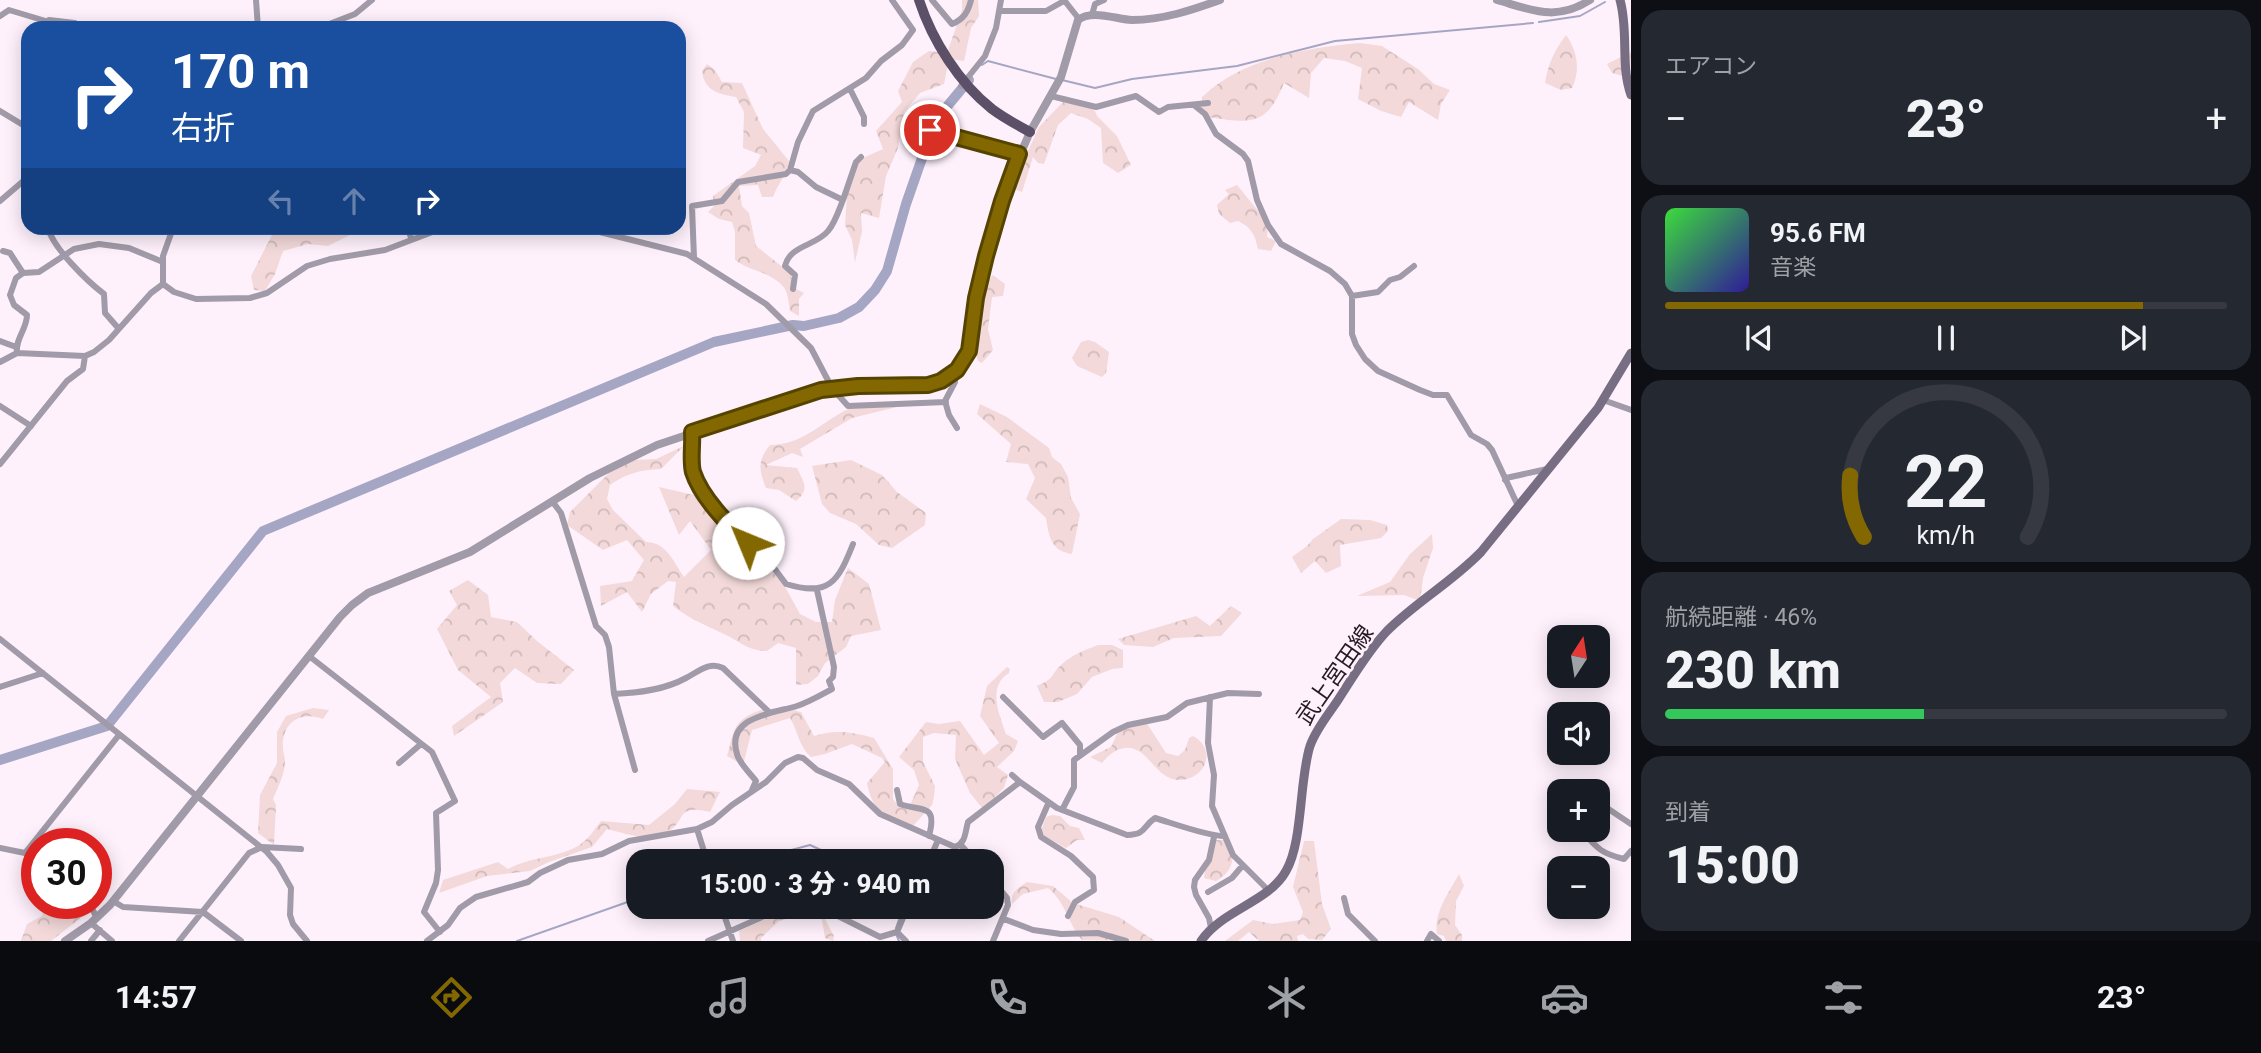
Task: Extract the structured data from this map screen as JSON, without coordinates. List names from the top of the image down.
{
  "streets": {
    "main road": ["武上宮田線"]
  },
  "north": "top",
  "page": {
    "tile": [
      "エアコン",
      ["航続距離 · 46%", "230 km"],
      ["到着", "15:00"]
    ],
    "turn": ["170 m", "右折"],
    "heat": ["−", "23°", "+"],
    "song": ["95.6 FM", "音楽"],
    "map_buttons": ["+", "−"],
    "limit": "30",
    "trip": "15:00 · 3 分 · 940 m",
    "tabs": ["14:57", "23°"],
    "gauge": ["22", "km/h"]
  }
}
